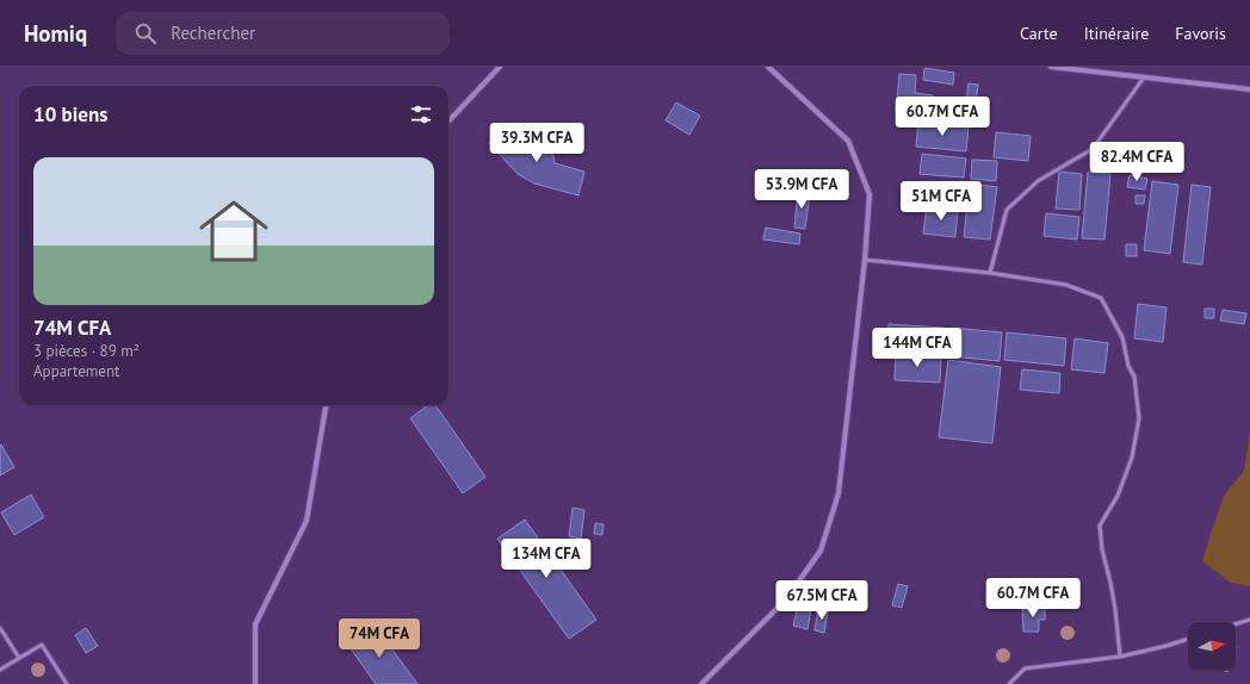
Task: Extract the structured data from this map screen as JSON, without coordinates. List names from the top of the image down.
{
  "north": "right",
  "page": {
    "header": "Homiq",
    "search": "Rechercher",
    "nav": ["Carte", "Itinéraire", "Favoris"],
    "heading": "10 biens",
    "price": [
      "60.7M CFA",
      "39.3M CFA",
      "82.4M CFA",
      "53.9M CFA",
      "51M CFA",
      "144M CFA",
      "134M CFA",
      "60.7M CFA",
      "67.5M CFA",
      "74M CFA"
    ],
    "list": [
      {
        "name": "74M CFA",
        "note": "3 pièces · 89 m² · Appartement"
      }
    ]
  }
}
